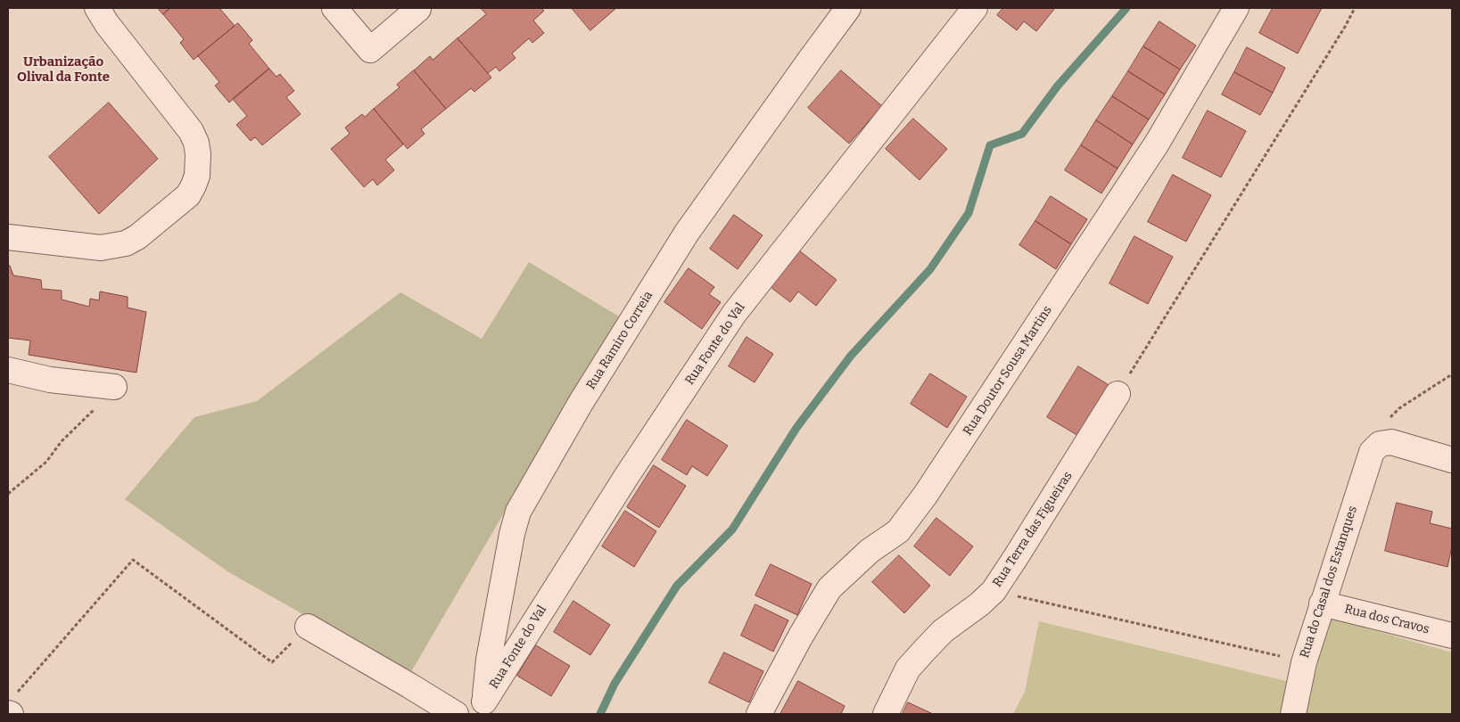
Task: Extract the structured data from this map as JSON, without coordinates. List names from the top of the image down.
{
  "streets": {
    "street": [
      "Rua Ramiro Correia",
      "Rua Fonte do Val",
      "Rua Doutor Sousa Martins",
      "Rua Terra das Figueiras",
      "Rua do Casal dos Estanques",
      "Rua dos Cravos"
    ]
  },
  "crossings": [
    ["Rua Ramiro Correia", "Rua Fonte do Val"],
    ["Rua do Casal dos Estanques", "Rua dos Cravos"]
  ],
  "districts": ["Urbanização Olival da Fonte"]
}
